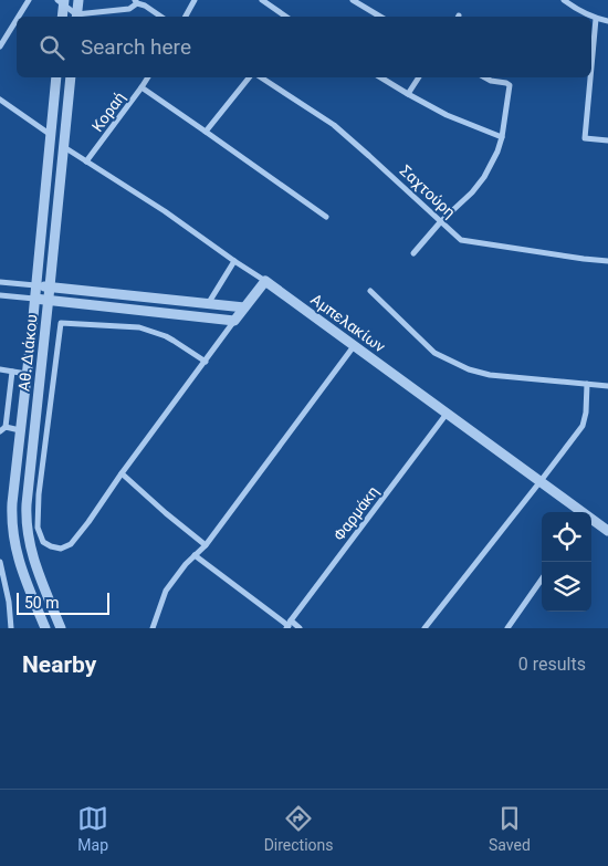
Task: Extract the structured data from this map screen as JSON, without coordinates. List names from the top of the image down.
{
  "streets": {
    "street": [
      "Κοραή",
      "Σαχτούρη",
      "Αμπελακίων",
      "Αθ. Διάκου",
      "Φαρμάκη"
    ]
  },
  "crossings": [
    ["Κοραή", "Αμπελακίων"],
    ["Αμπελακίων", "Αθ. Διάκου"],
    ["Αμπελακίων", "Φαρμάκη"]
  ],
  "scale_bar": "50 m",
  "page": {
    "search": "Search here",
    "scale": "50 m",
    "heading": ["Nearby", "0 results"],
    "nav": ["Map", "Directions", "Saved"]
  }
}
